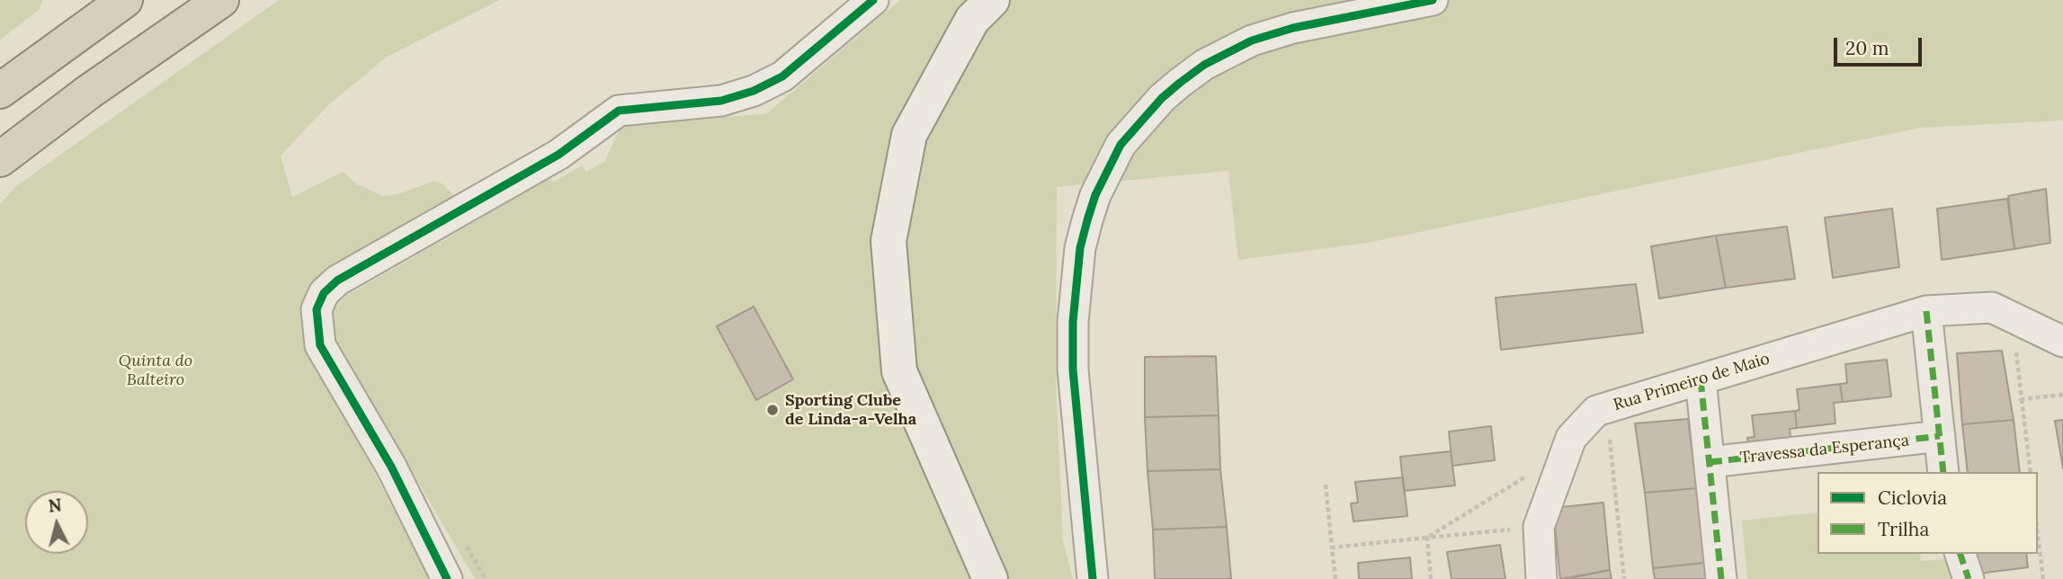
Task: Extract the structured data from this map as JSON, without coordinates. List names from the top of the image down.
{
  "streets": {
    "street": ["Rua Primeiro de Maio", "Travessa da Esperança"]
  },
  "parks": ["Quinta do Balteiro"],
  "places": ["Sporting Clube de Linda-a-Velha"],
  "legend": ["Ciclovia", "Trilha"],
  "scale_bar": "20 m",
  "north": "top"
}
